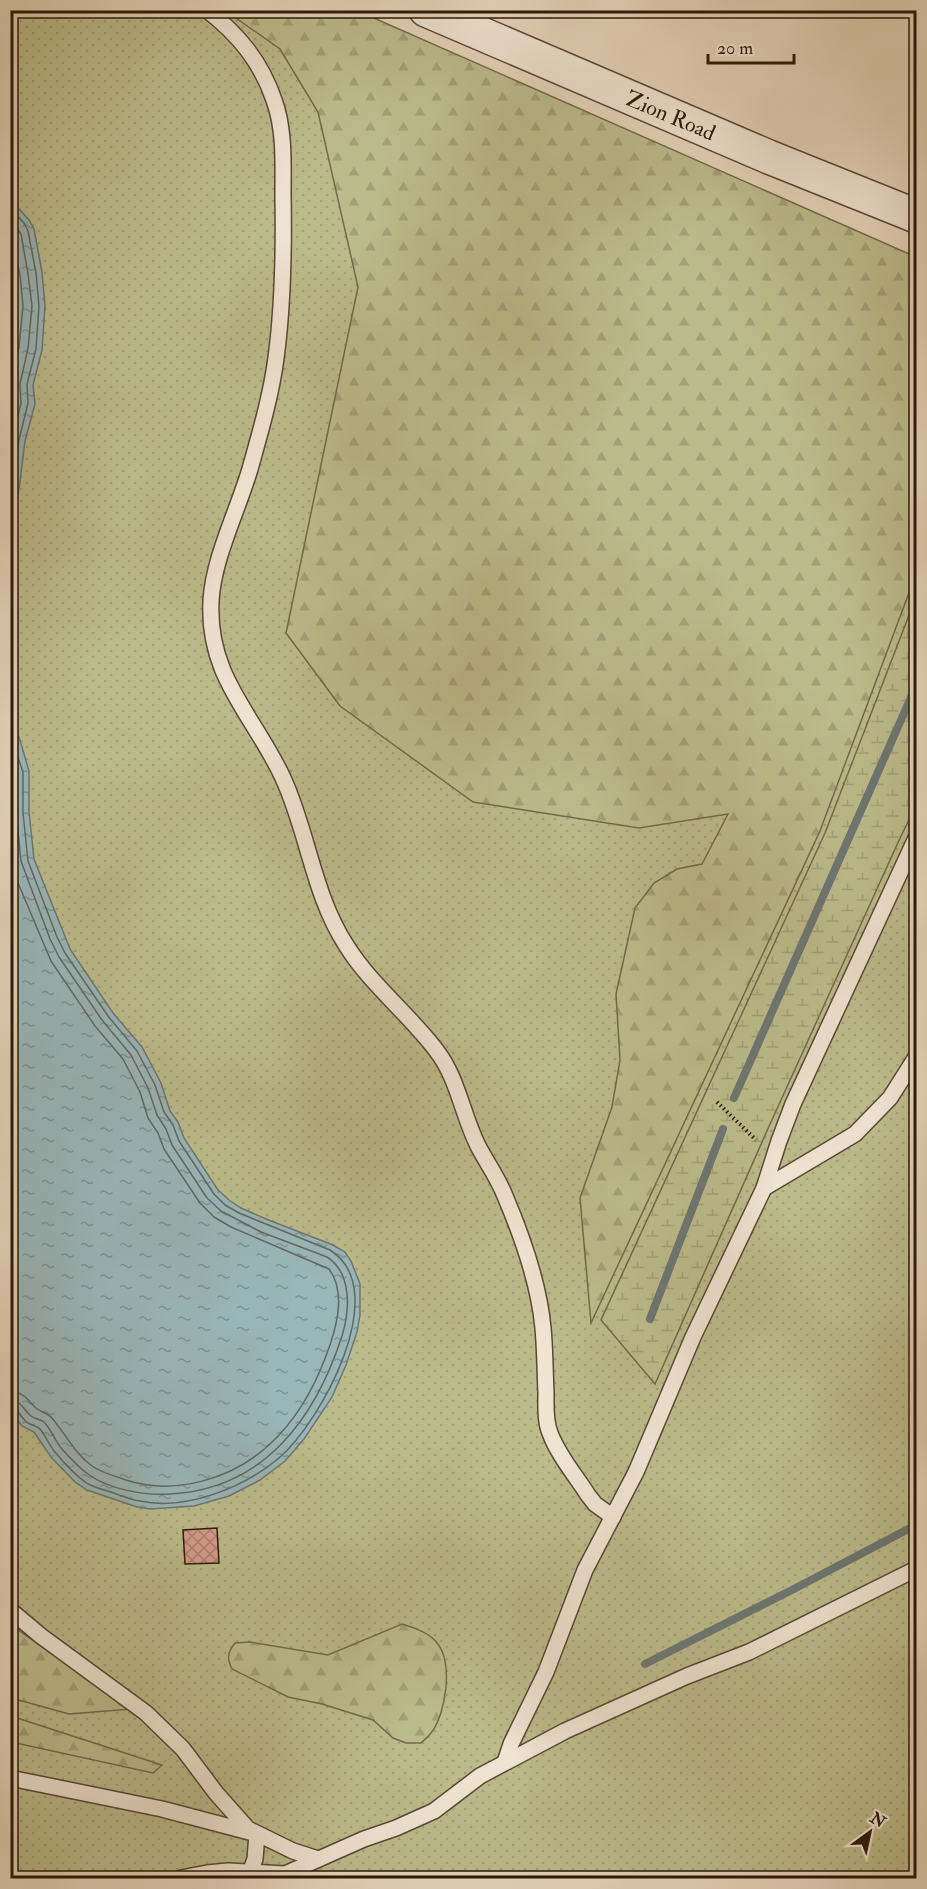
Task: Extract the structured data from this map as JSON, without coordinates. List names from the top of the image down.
{
  "streets": {
    "street": ["Zion Road"]
  },
  "scale_bar": "20 m",
  "north": "top right"
}
